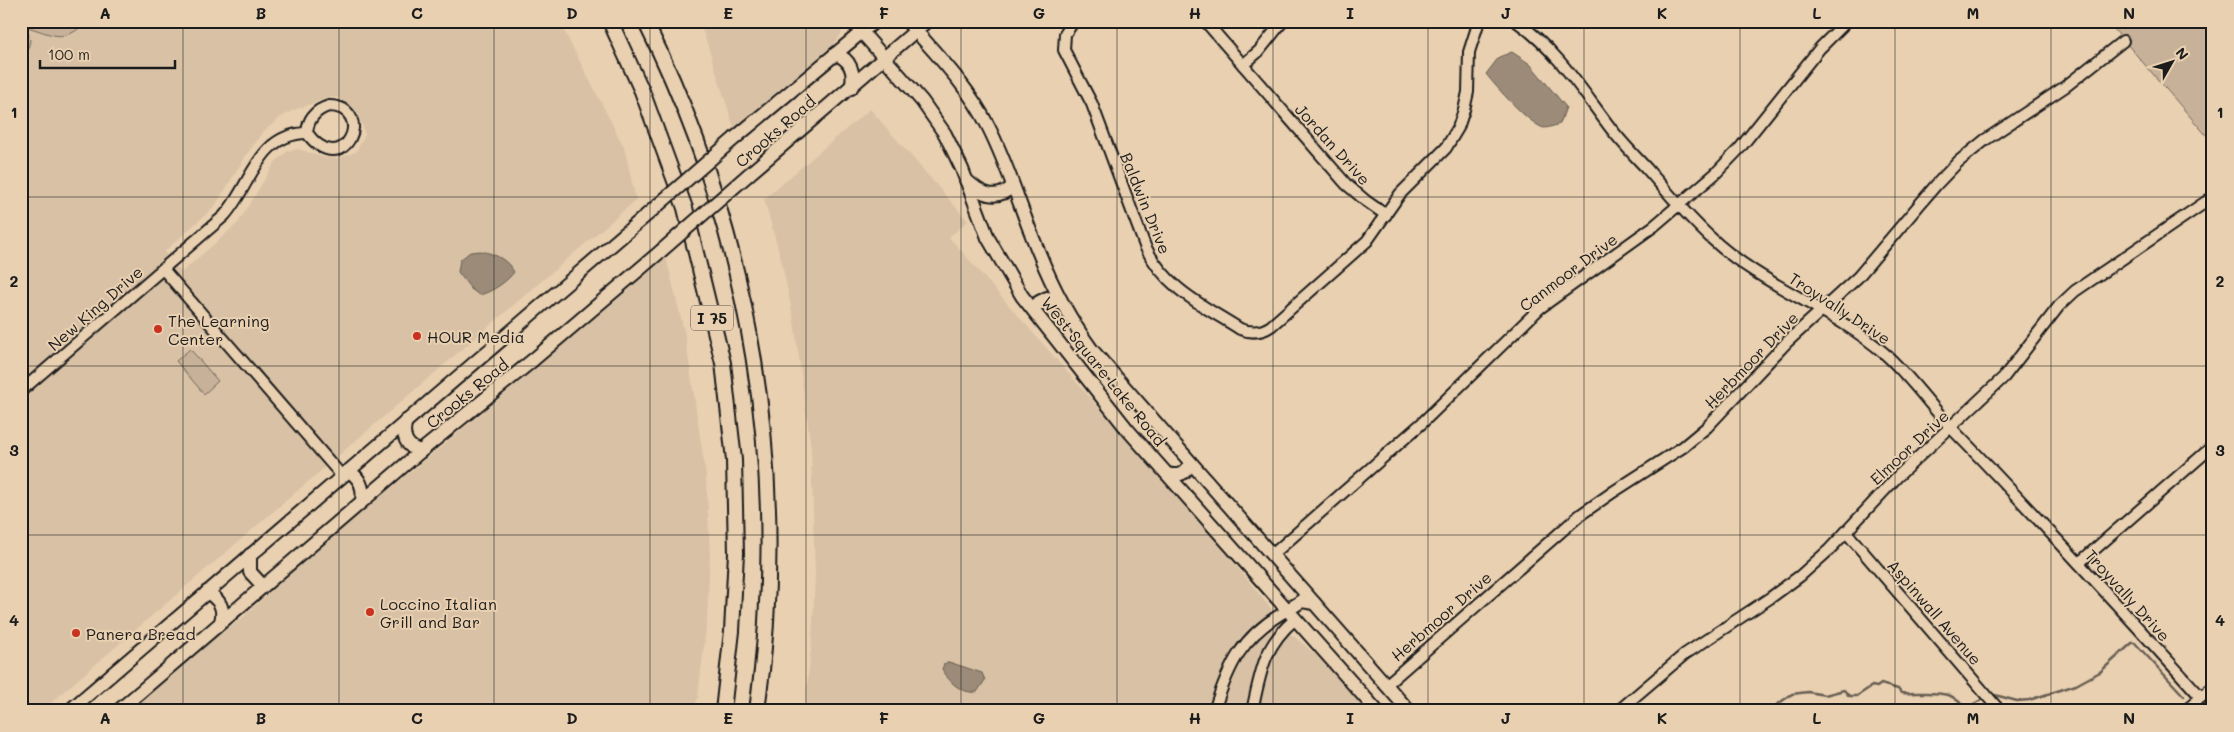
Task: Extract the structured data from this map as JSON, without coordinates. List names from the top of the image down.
{
  "streets": {
    "highway": ["I 75"],
    "main road": ["Crooks Road", "West Square Lake Road"],
    "street": [
      "Jordan Drive",
      "Baldwin Drive",
      "Canmoor Drive",
      "New King Drive",
      "Troyvally Drive",
      "Herbmoor Drive",
      "Elmoor Drive",
      "Aspinwall Avenue"
    ]
  },
  "crossings": [
    ["Crooks Road", "New King Drive"],
    ["Crooks Road", "West Square Lake Road"],
    ["Jordan Drive", "Baldwin Drive"],
    ["Canmoor Drive", "Troyvally Drive"],
    ["Canmoor Drive", "West Square Lake Road"],
    ["Troyvally Drive", "Herbmoor Drive"],
    ["Troyvally Drive", "Elmoor Drive"],
    ["Herbmoor Drive", "West Square Lake Road"],
    ["Elmoor Drive", "Aspinwall Avenue"]
  ],
  "places": [
    "The Learning Center",
    "HOUR Media",
    "Loccino Italian Grill and Bar",
    "Panera Bread"
  ],
  "scale_bar": "100 m",
  "north": "top right",
  "grid": {
    "columns": [
      "A",
      "B",
      "C",
      "D",
      "E",
      "F",
      "G",
      "H",
      "I",
      "J",
      "K",
      "L",
      "M",
      "N"
    ],
    "rows": [
      "1",
      "2",
      "3",
      "4"
    ]
  }
}
